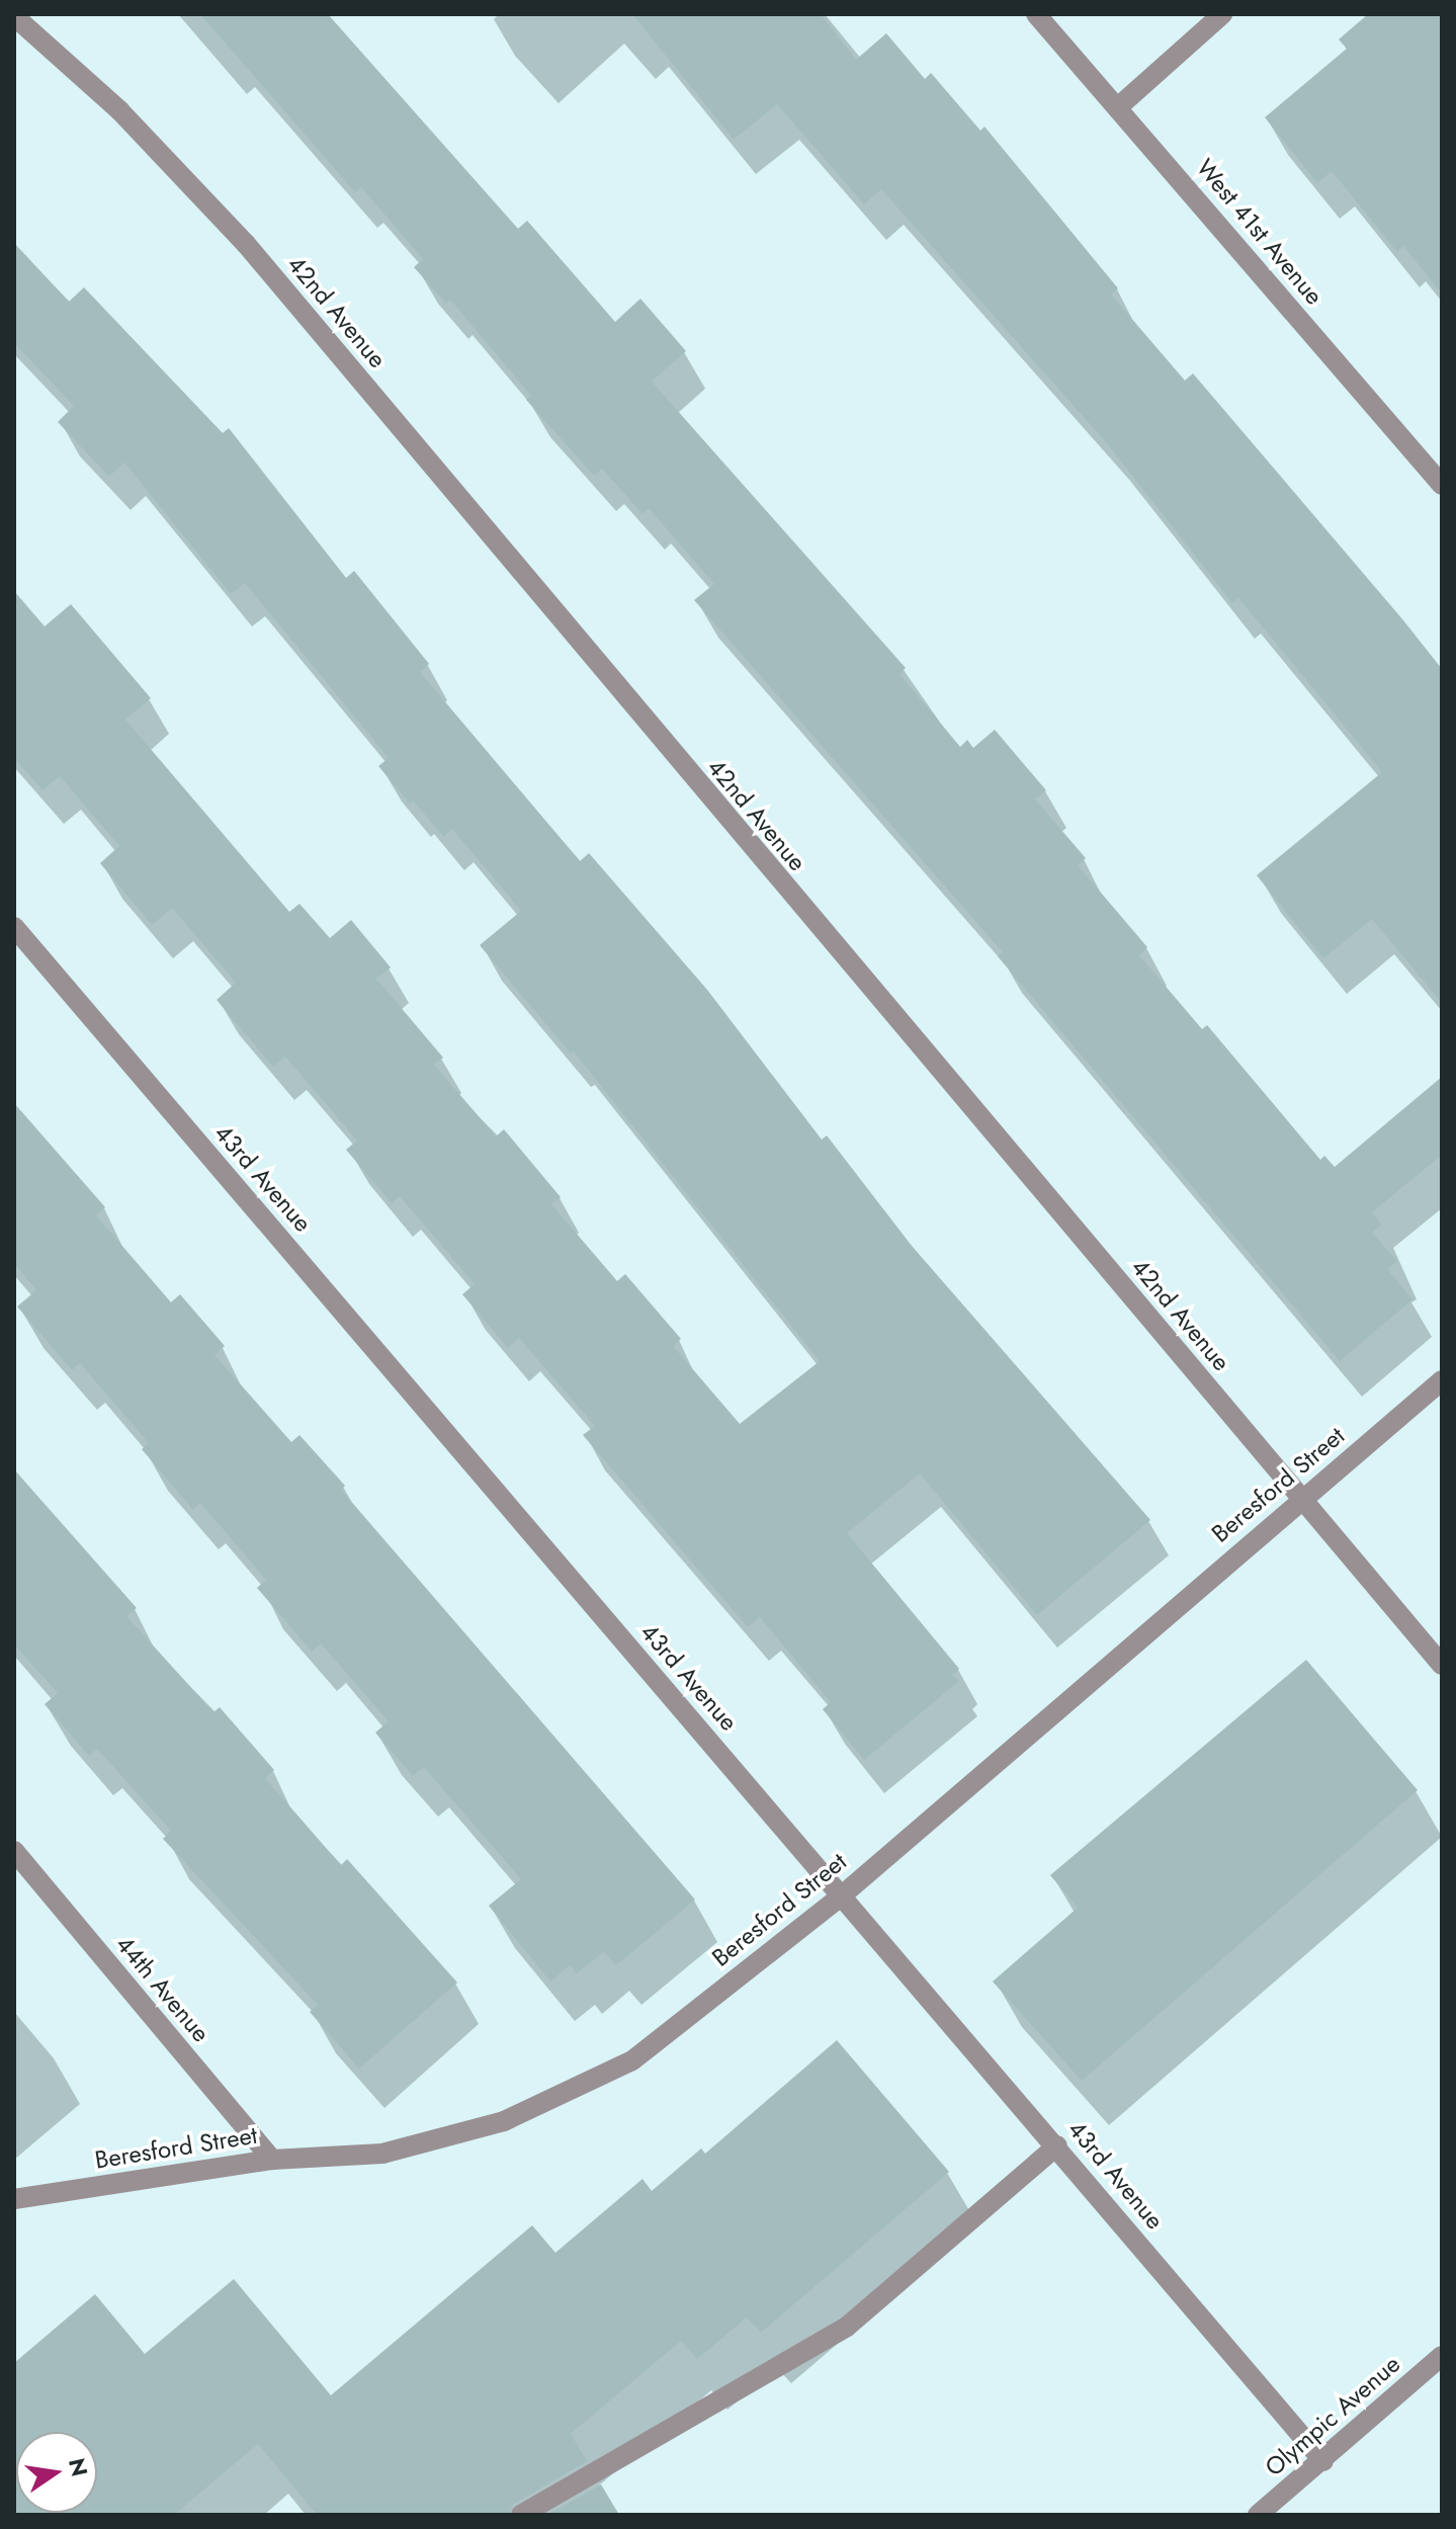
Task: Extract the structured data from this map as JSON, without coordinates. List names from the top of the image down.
{
  "streets": {
    "street": [
      "West 41st Avenue",
      "42nd Avenue",
      "43rd Avenue",
      "Beresford Street",
      "44th Avenue",
      "Olympic Avenue"
    ]
  },
  "crossings": [
    ["42nd Avenue", "Beresford Street"],
    ["43rd Avenue", "Beresford Street"],
    ["43rd Avenue", "Olympic Avenue"],
    ["Beresford Street", "44th Avenue"]
  ],
  "north": "right"
}
